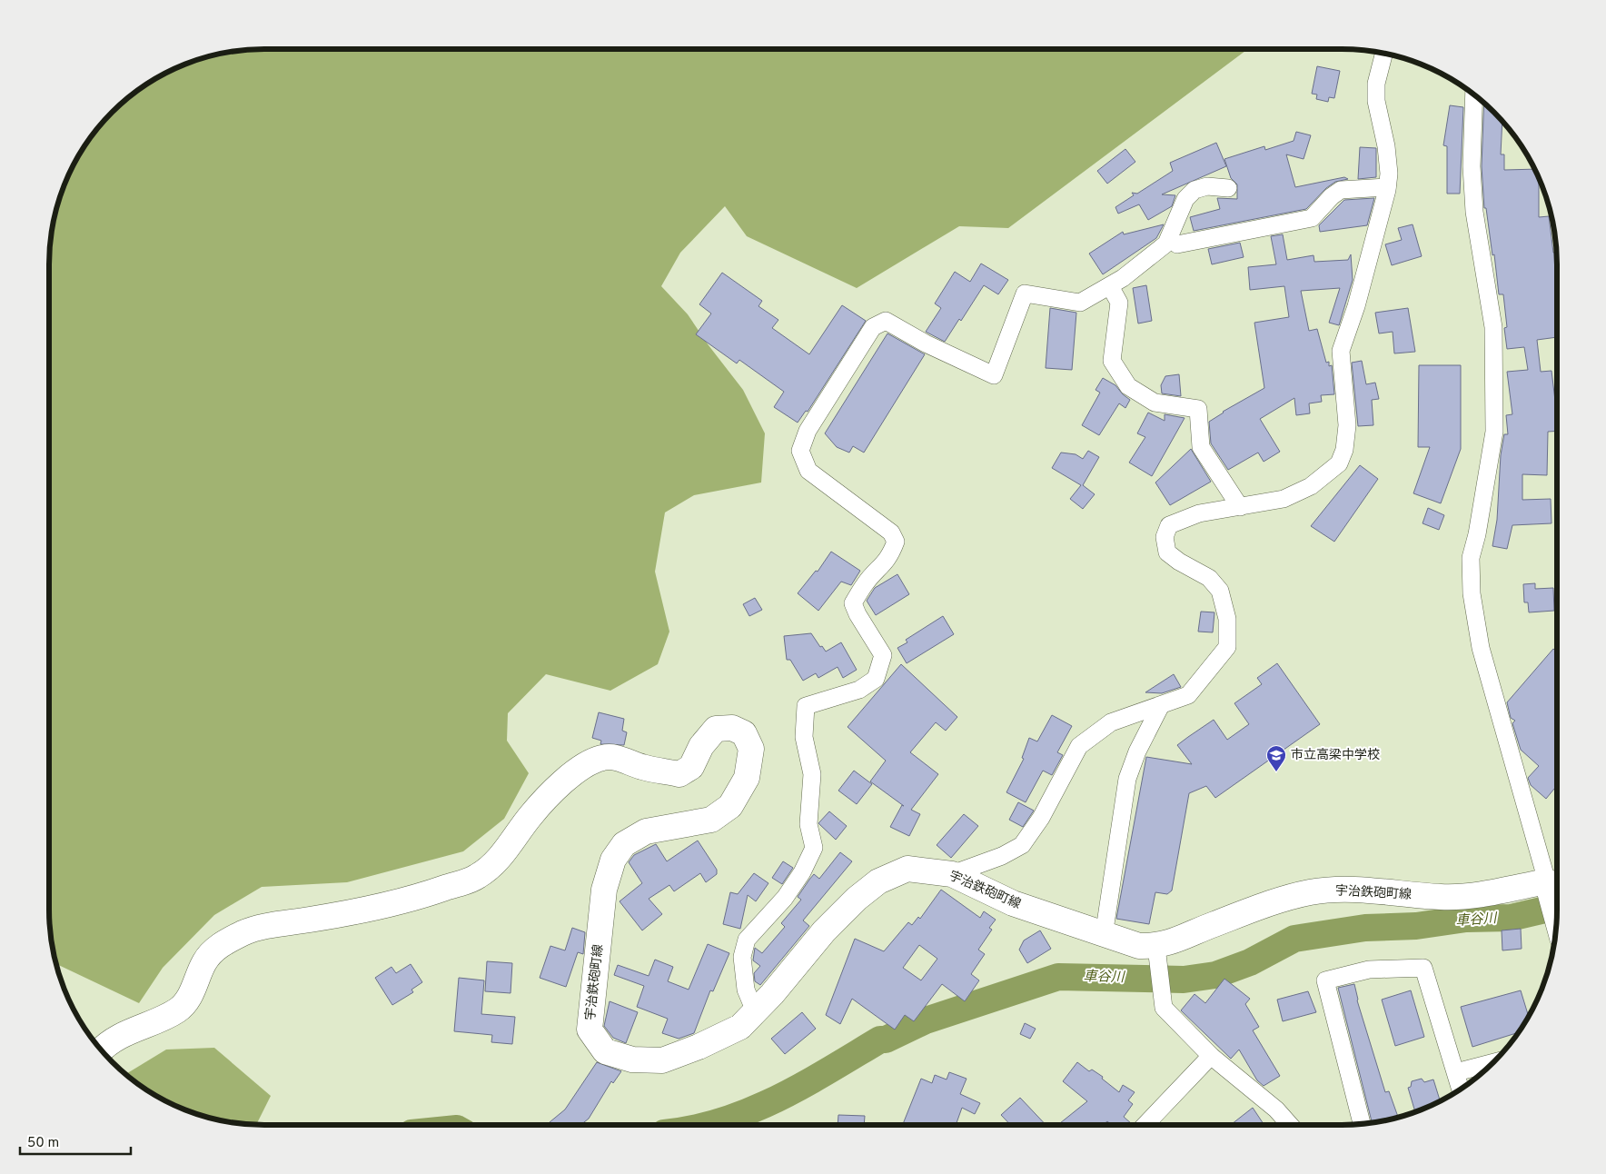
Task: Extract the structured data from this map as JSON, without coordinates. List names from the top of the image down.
{
  "streets": {
    "main road": ["宇治鉄砲町線"]
  },
  "water": ["車谷川"],
  "places": {
    "school or university": ["市立高梁中学校"]
  },
  "scale_bar": "50 m"
}
